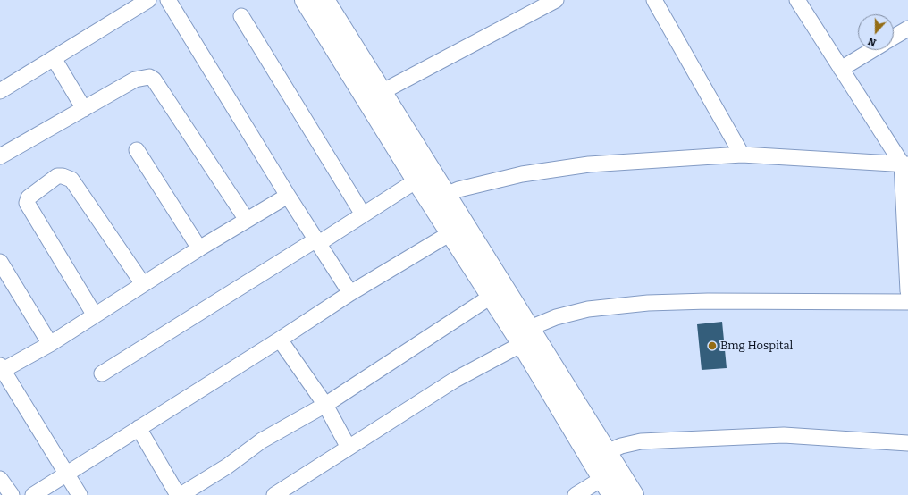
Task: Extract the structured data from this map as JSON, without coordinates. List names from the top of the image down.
{
  "places": ["Bmg Hospital"],
  "north": "bottom"
}
